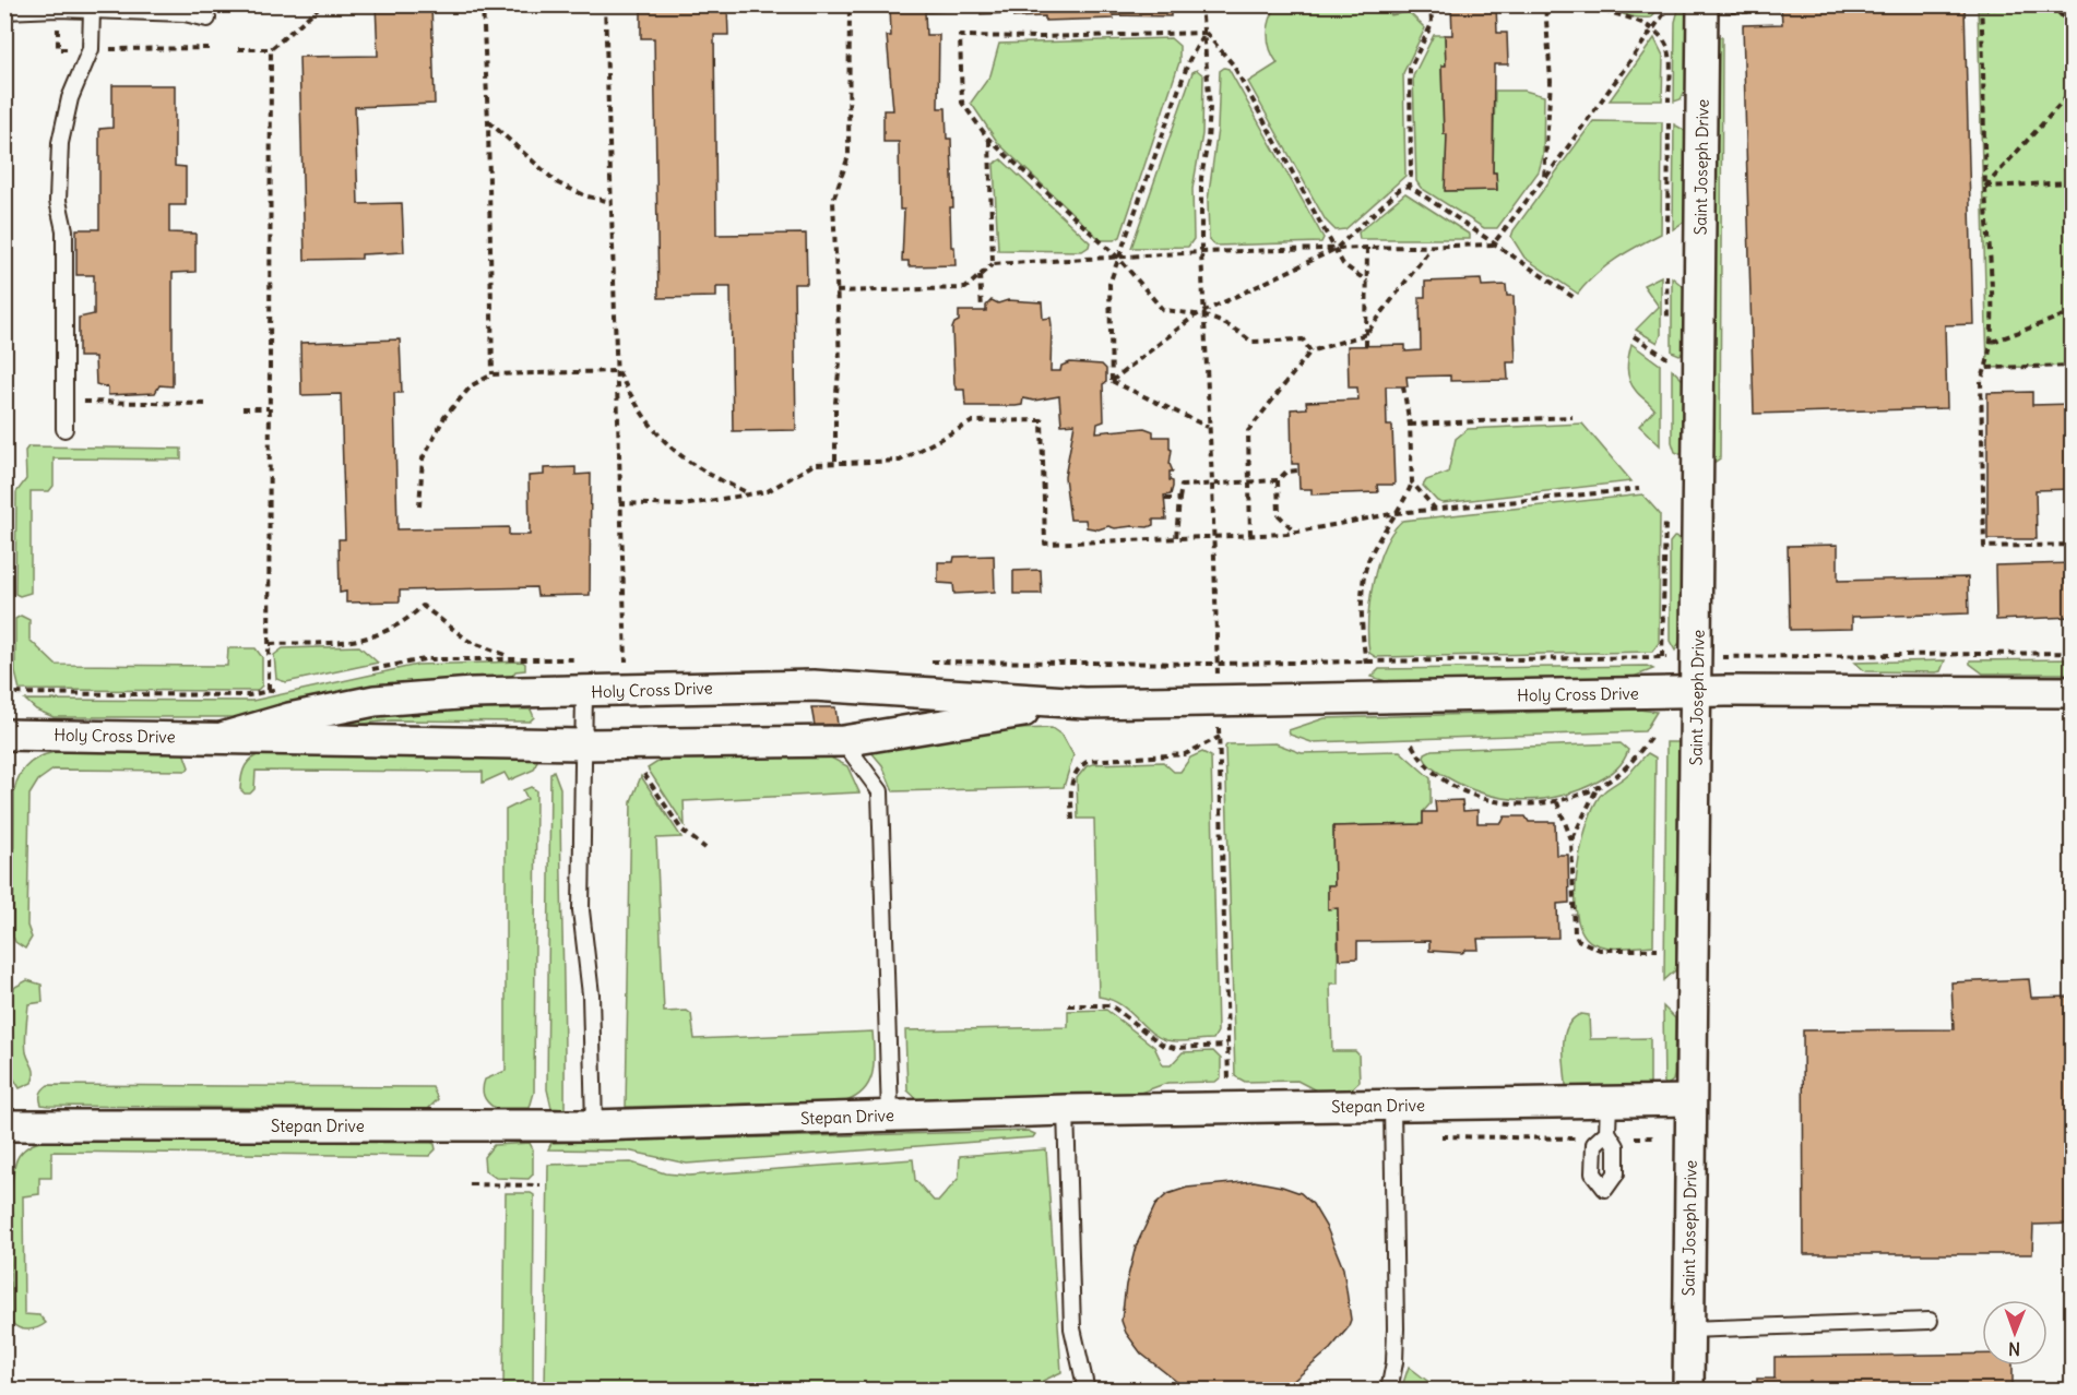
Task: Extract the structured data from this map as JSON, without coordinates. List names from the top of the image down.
{
  "streets": {
    "street": ["Saint Joseph Drive", "Holy Cross Drive", "Stepan Drive"]
  },
  "crossings": [
    ["Saint Joseph Drive", "Holy Cross Drive"],
    ["Saint Joseph Drive", "Stepan Drive"]
  ],
  "north": "bottom"
}
